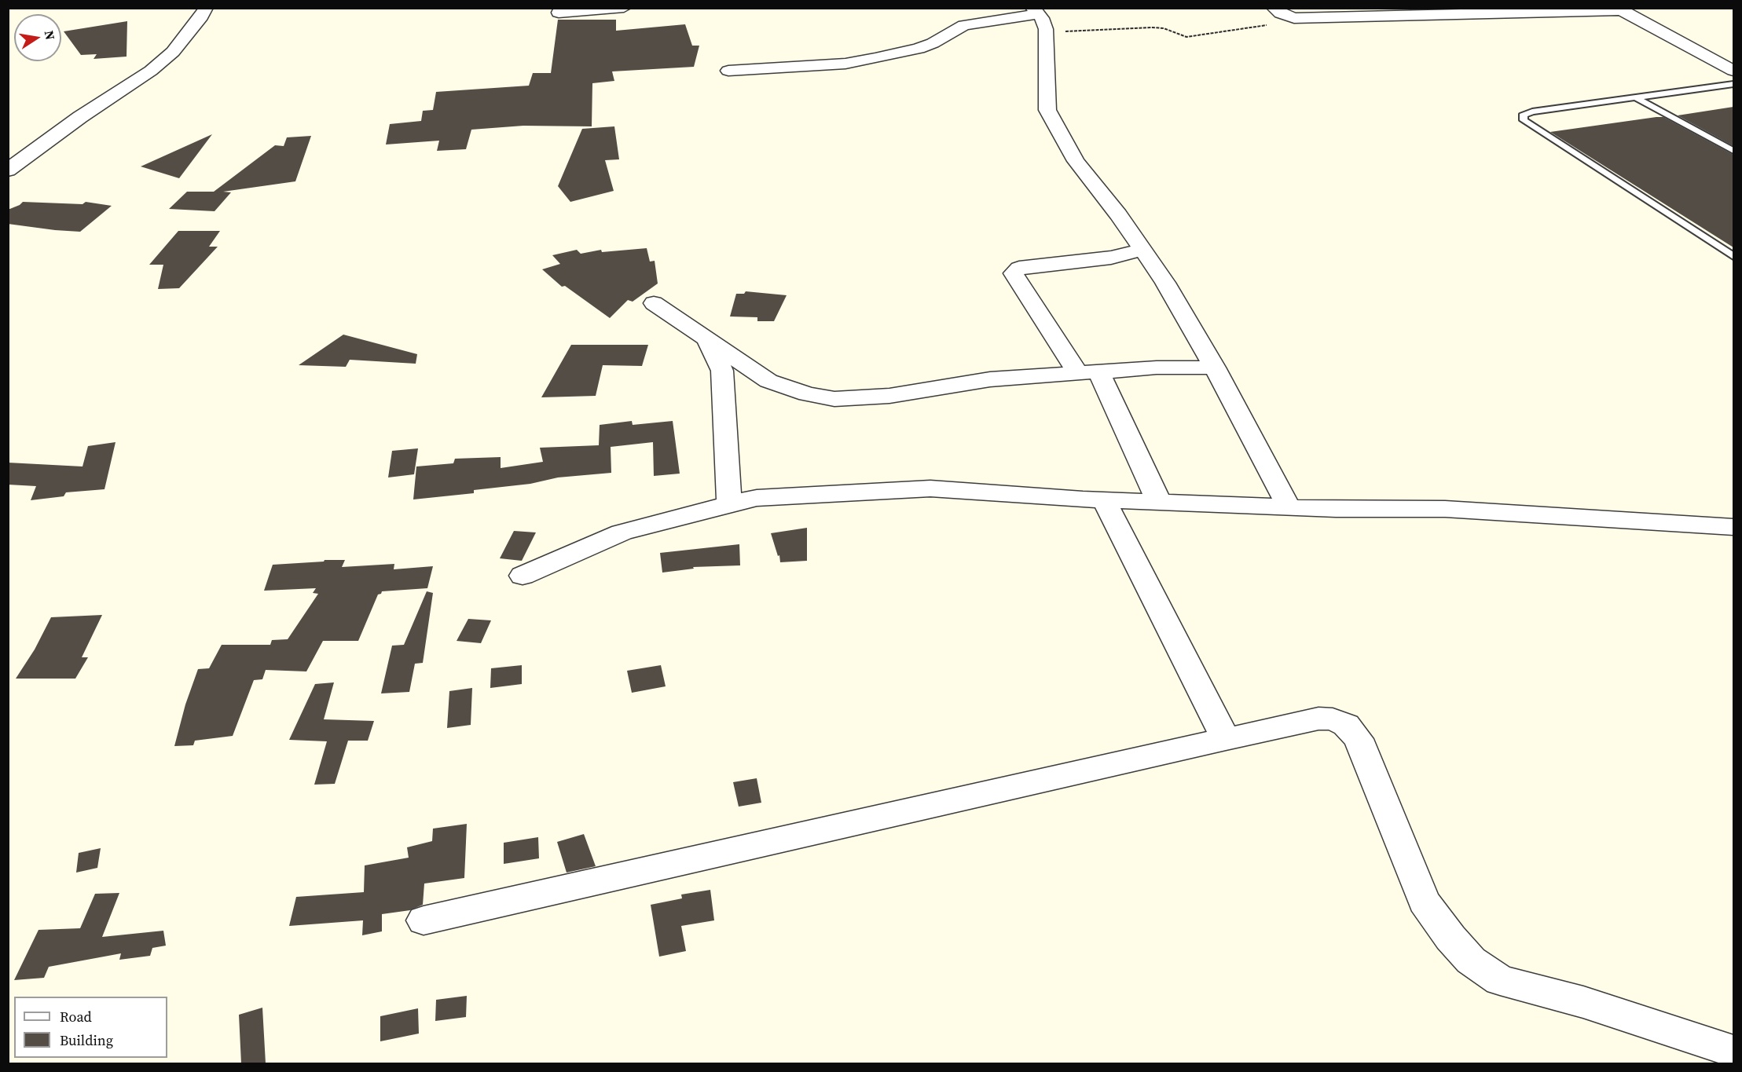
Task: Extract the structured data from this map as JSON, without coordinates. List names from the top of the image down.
{
  "legend": ["Road", "Building"],
  "north": "right"
}
